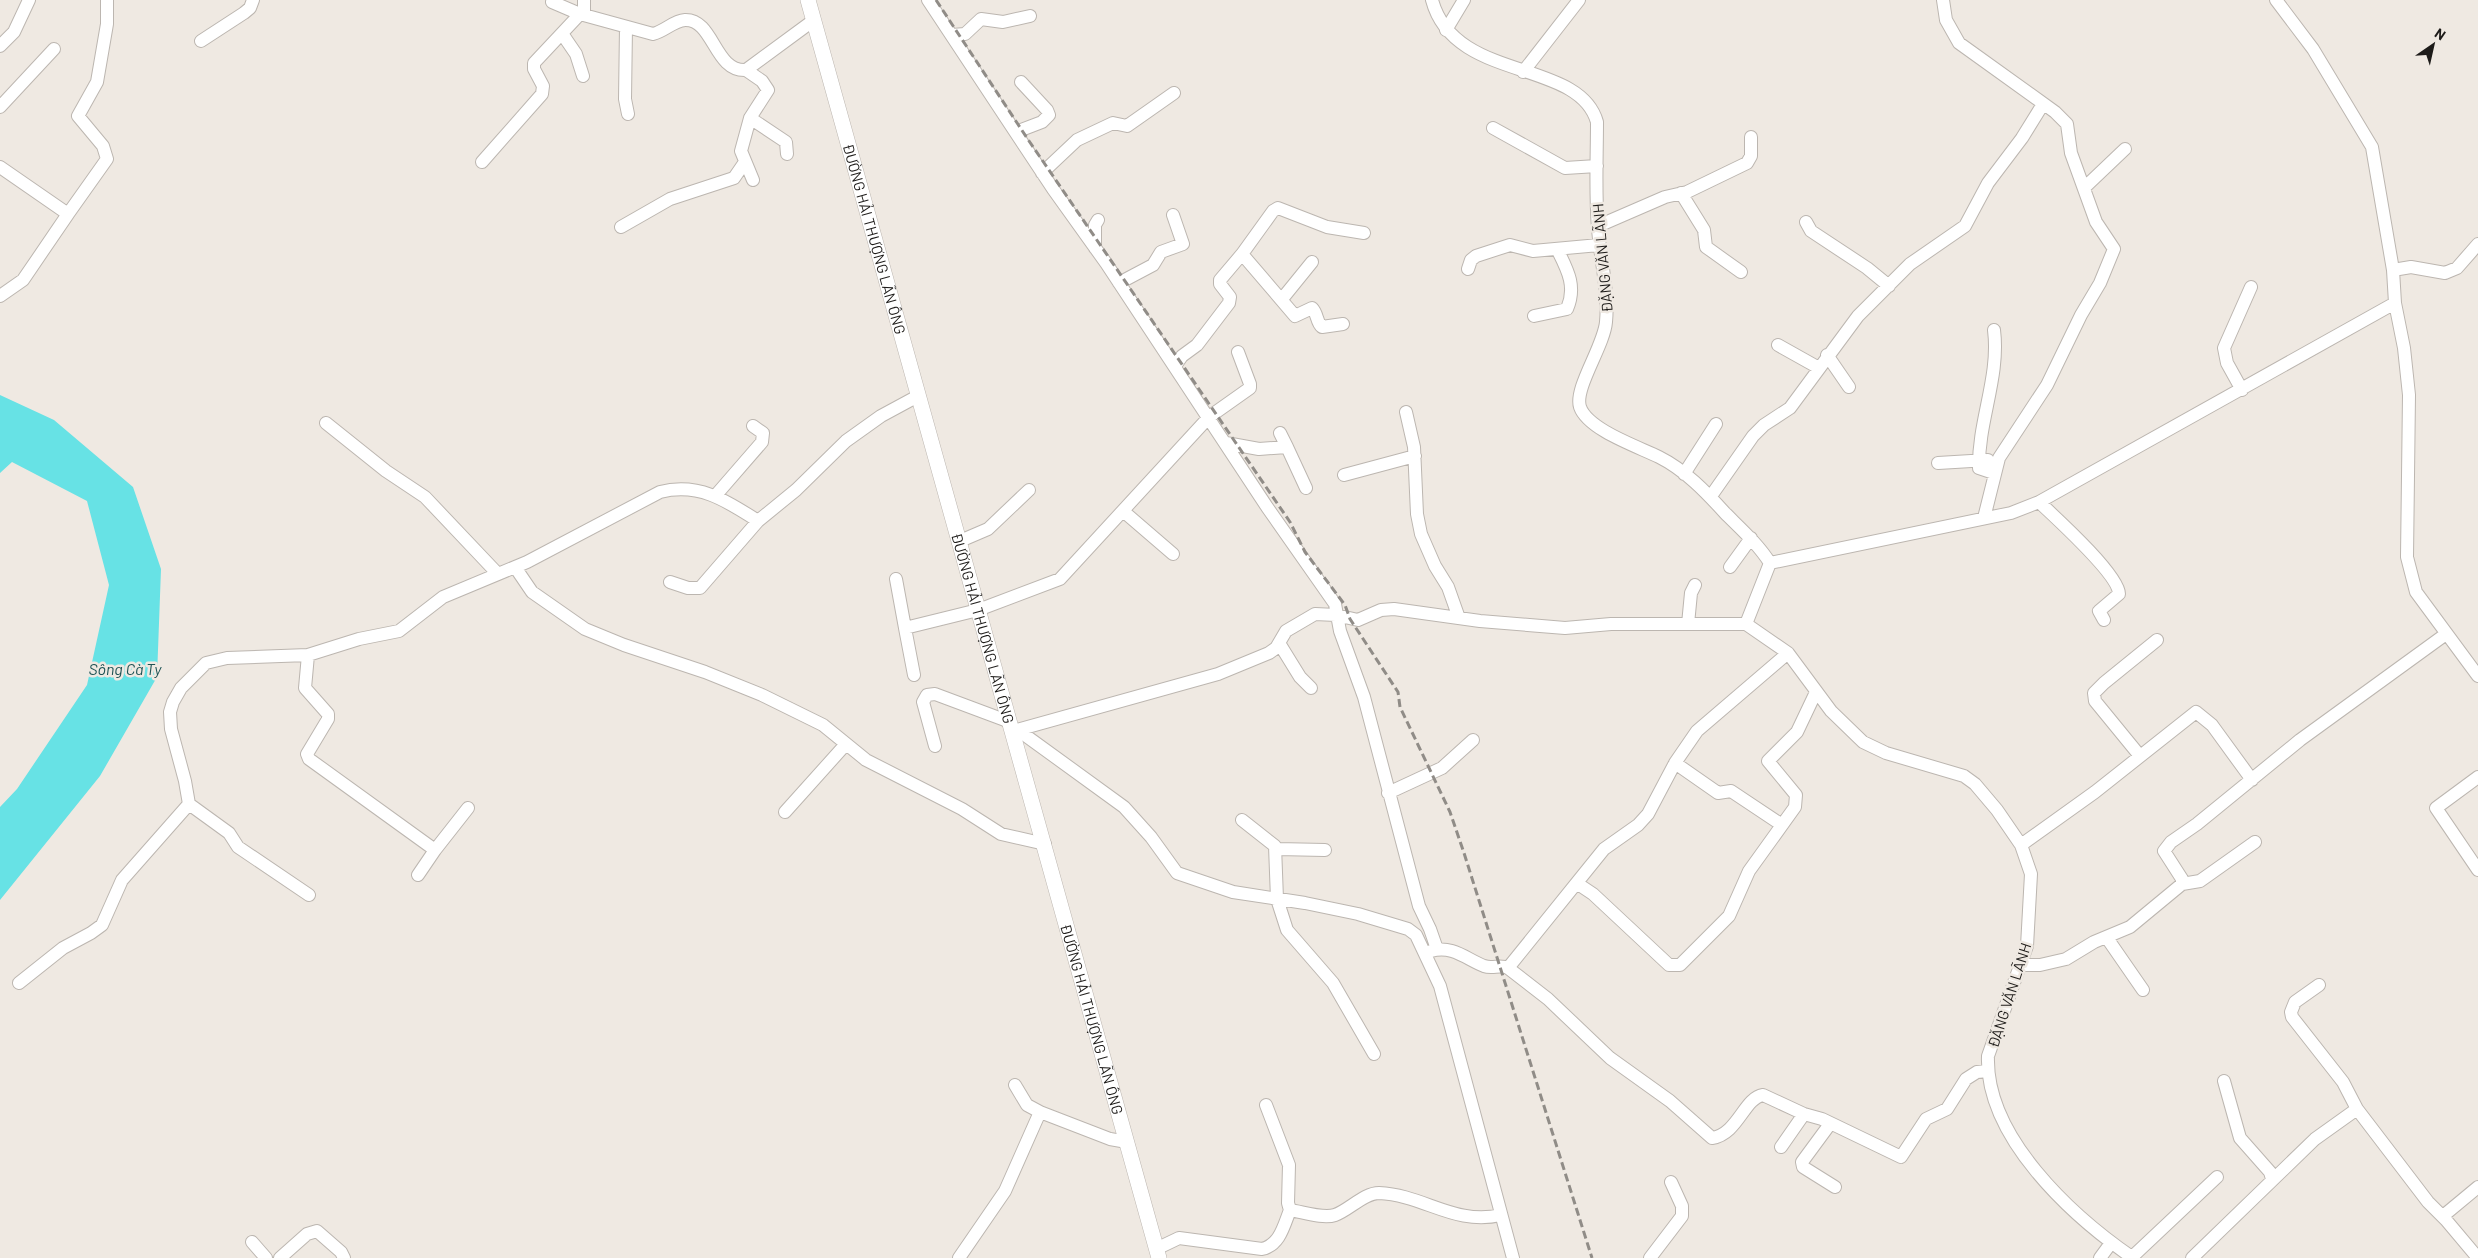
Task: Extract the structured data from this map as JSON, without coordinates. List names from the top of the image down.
{
  "streets": {
    "street": ["ĐƯỜNG HẢI THƯỢNG LÃN ÔNG", "ĐẶNG VĂN LÃNH"]
  },
  "water": ["Sông Cà Ty"],
  "north": "top right"
}
